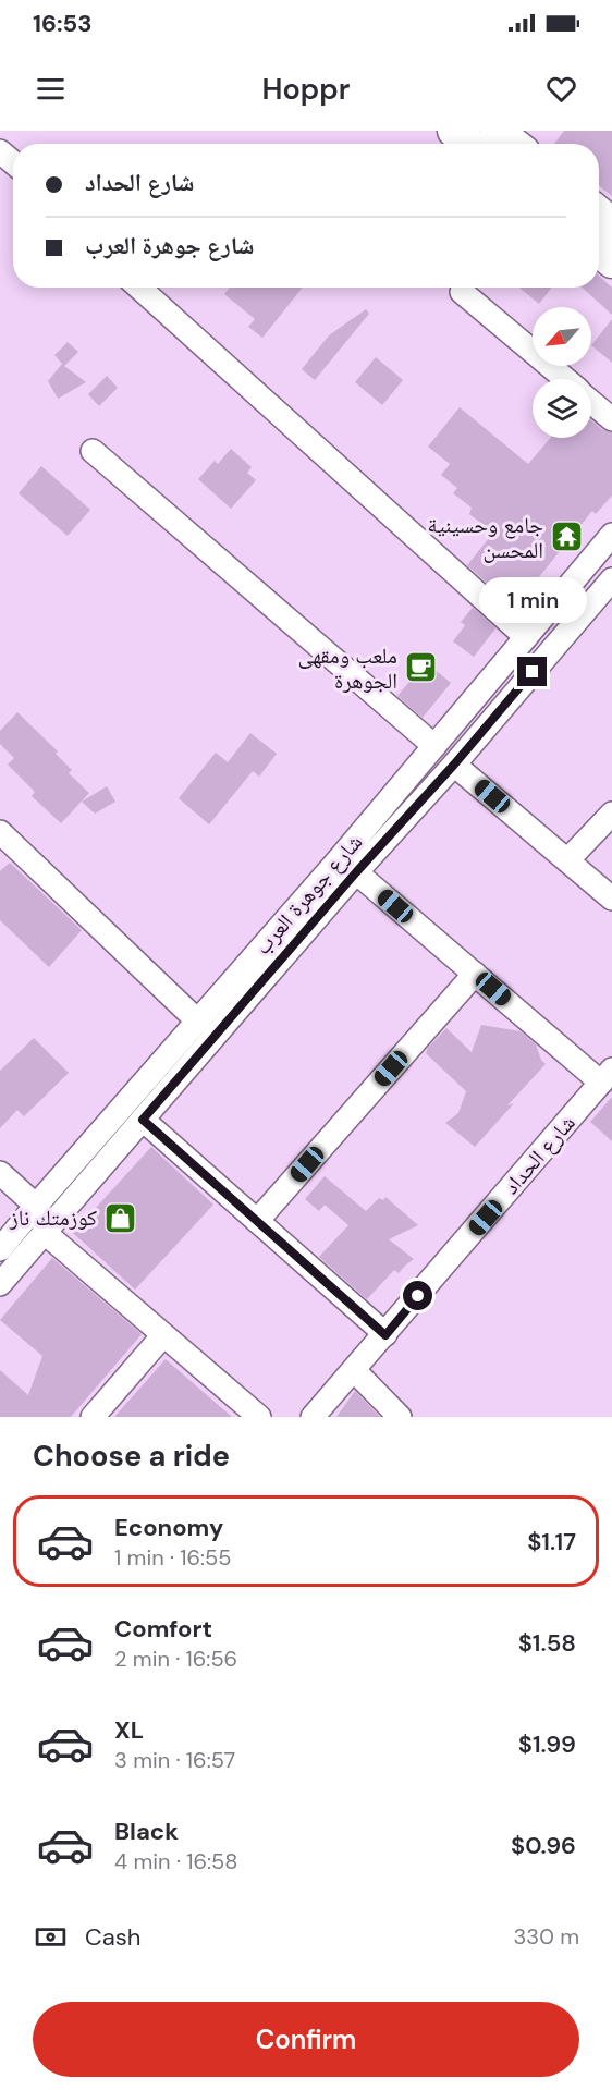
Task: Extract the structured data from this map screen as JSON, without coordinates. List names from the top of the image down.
{
  "streets": {
    "street": ["شارع جوهرة العرب", "شارع الحداد"]
  },
  "places": {
    "temple": ["جامع وحسينية المحسن"],
    "cafe": ["ملعب ومقهى الجوهرة"],
    "shop": ["كوزمتك ناز"]
  },
  "north": "bottom left",
  "page": {
    "status": "16:53",
    "header": "Hoppr",
    "banner": ["شارع الحداد", "شارع جوهرة العرب"],
    "bubble": "1 min",
    "heading": "Choose a ride",
    "list": [
      {
        "name": "Economy",
        "note": "1 min · 16:55",
        "value": "$1.17"
      },
      {
        "name": "Comfort",
        "note": "2 min · 16:56",
        "value": "$1.58"
      },
      {
        "name": "XL",
        "note": "3 min · 16:57",
        "value": "$1.99"
      },
      {
        "name": "Black",
        "note": "4 min · 16:58",
        "value": "$0.96"
      }
    ],
    "pay": ["Cash", "330 m"],
    "buttons": "Confirm"
  }
}
